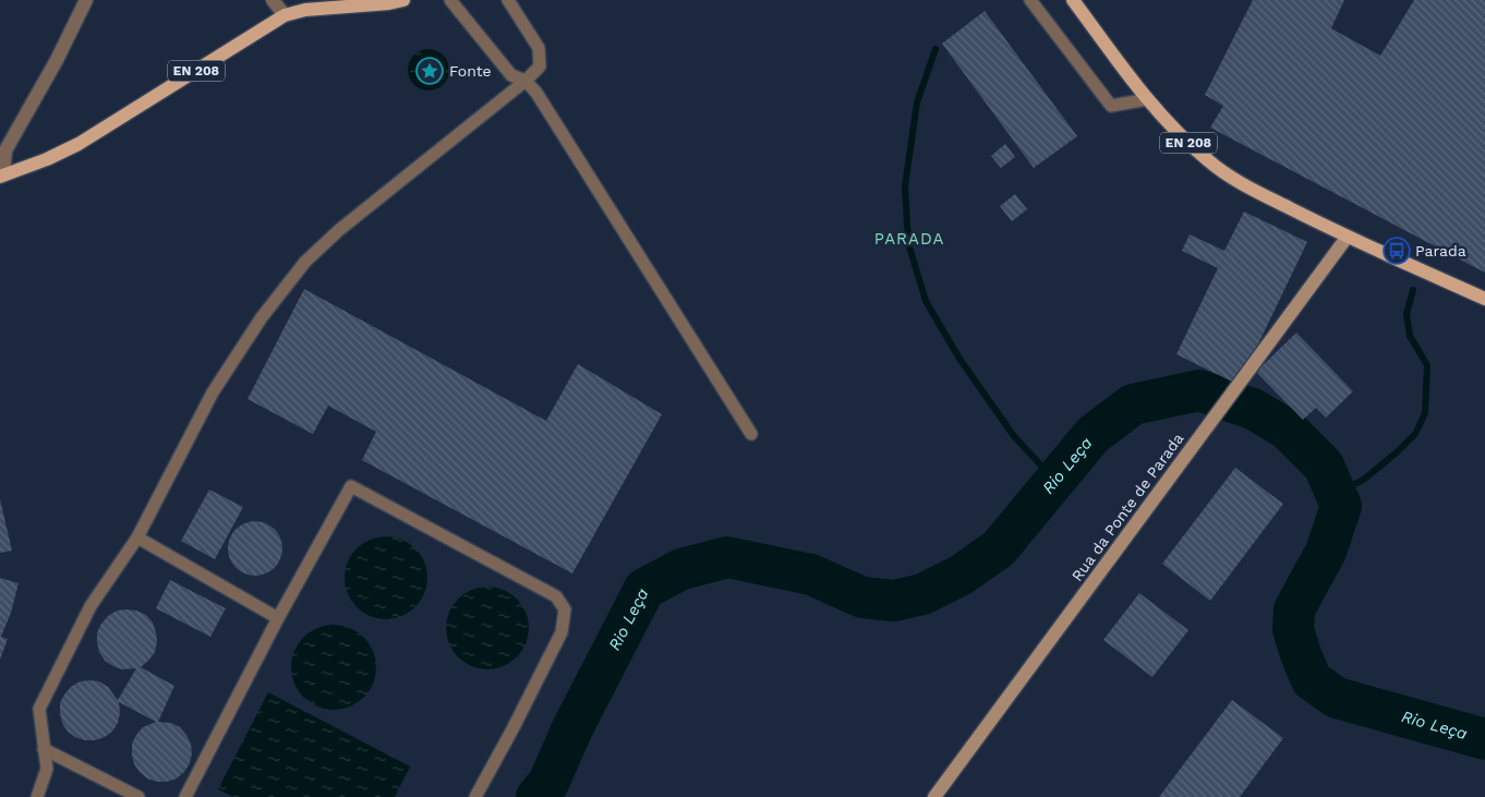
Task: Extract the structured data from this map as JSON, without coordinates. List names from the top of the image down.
{
  "streets": {
    "main road": ["EN 208", "Rua da Ponte de Parada"]
  },
  "crossings": [
    ["EN 208", "Rua da Ponte de Parada"]
  ],
  "districts": ["PARADA"],
  "water": ["Rio Leça"],
  "places": {
    "place": ["Fonte"],
    "bus stop": ["Parada"]
  }
}
